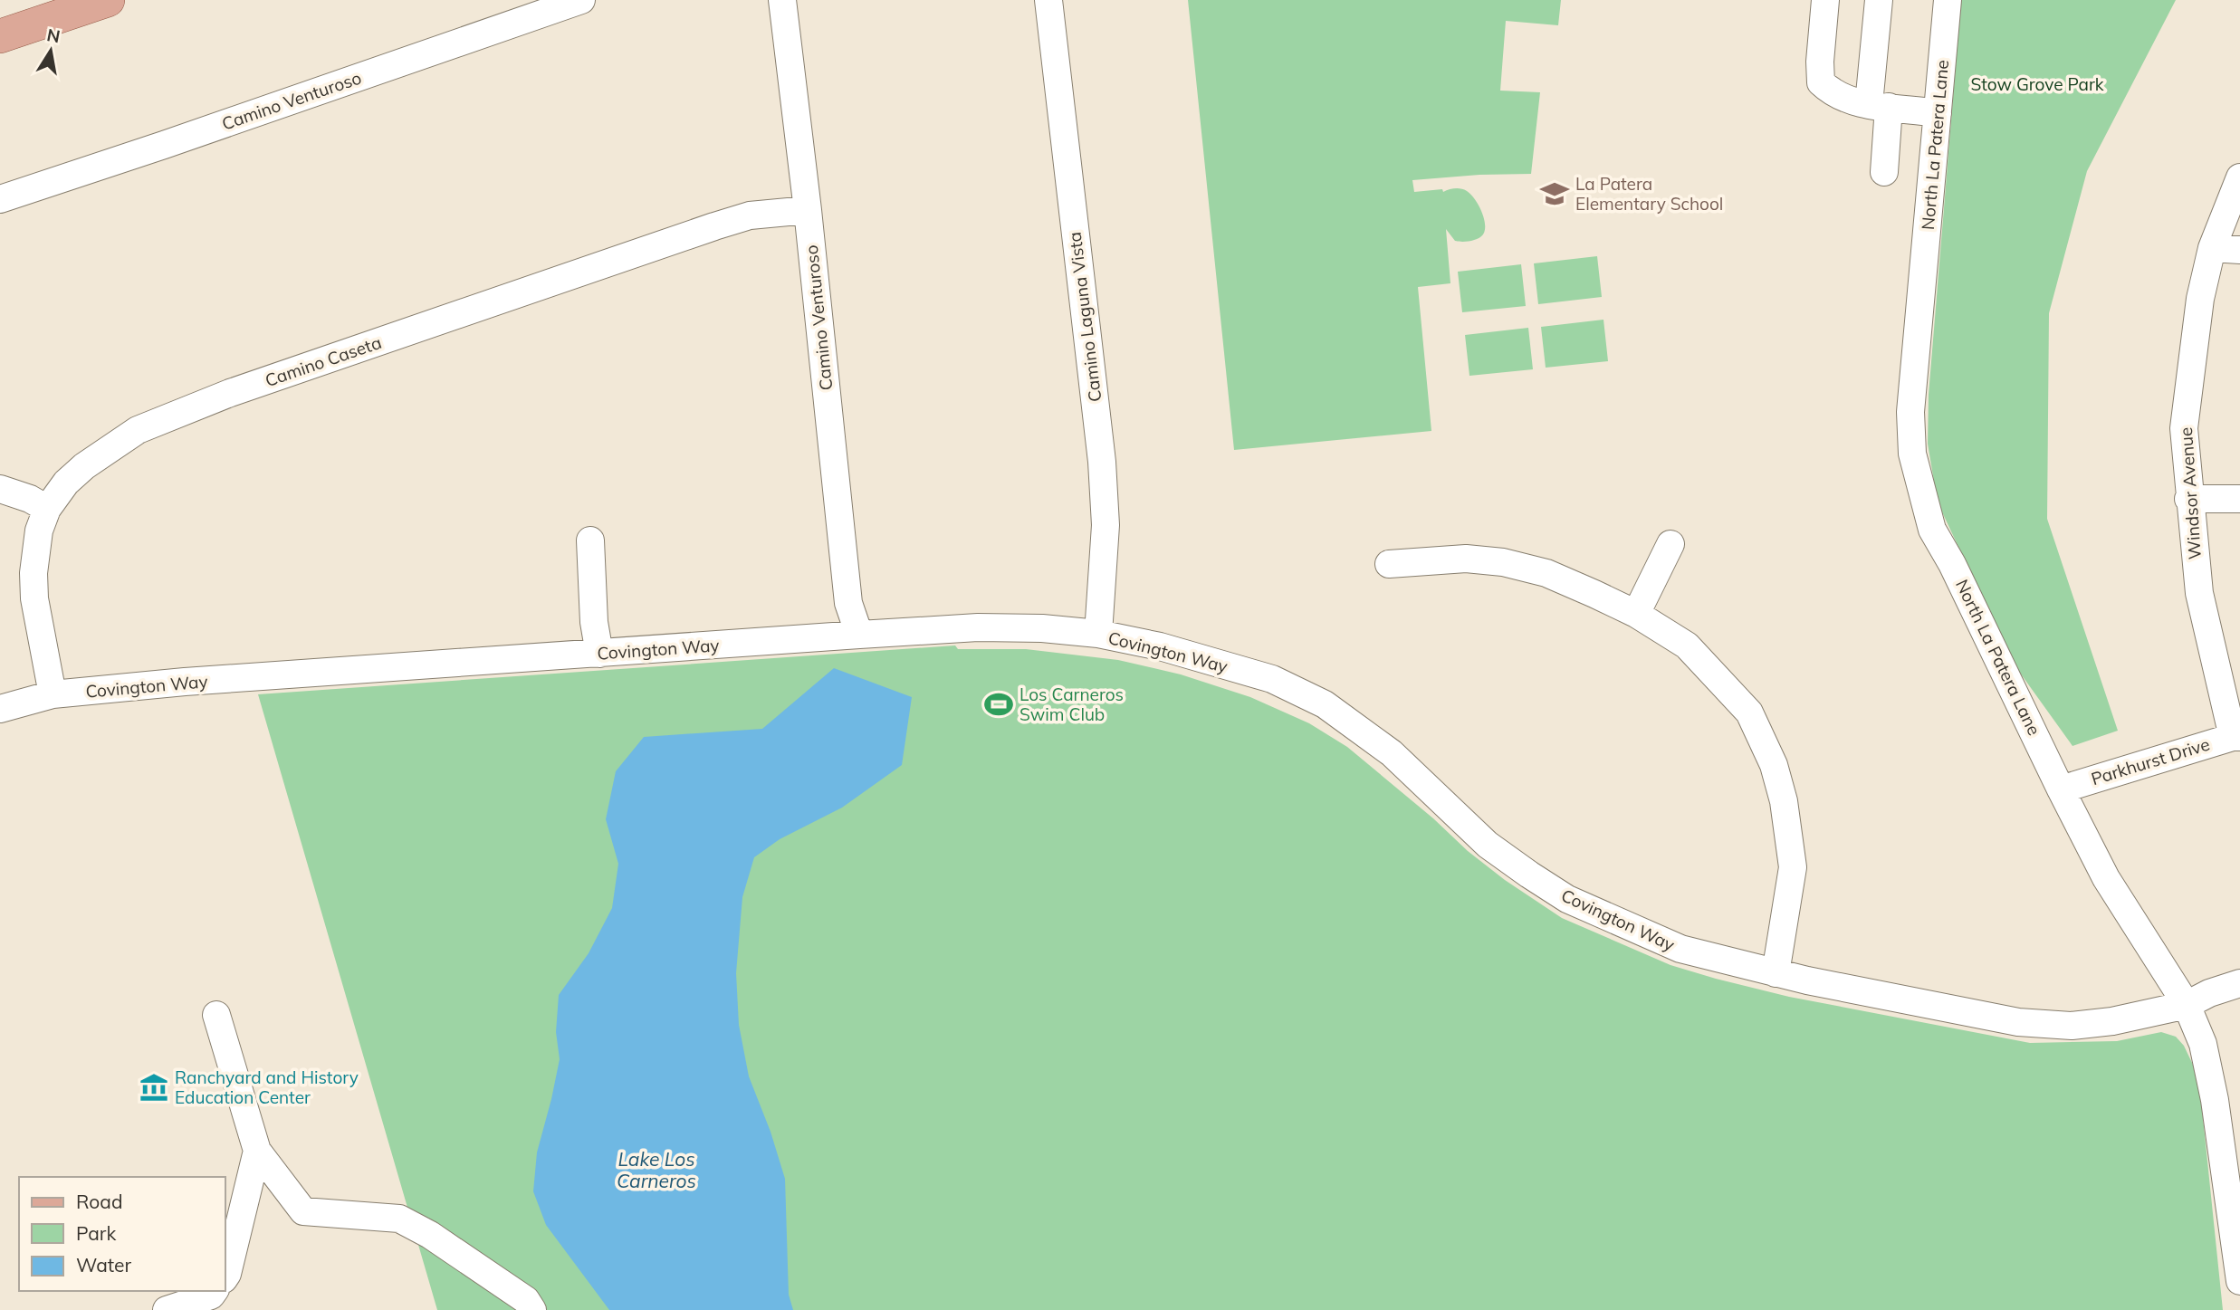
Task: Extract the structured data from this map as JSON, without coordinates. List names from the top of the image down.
{
  "streets": {
    "street": [
      "Camino Venturoso",
      "North La Patera Lane",
      "Camino Laguna Vista",
      "Camino Caseta",
      "Windsor Avenue",
      "Covington Way",
      "Parkhurst Drive"
    ]
  },
  "crossings": [
    ["Camino Venturoso", "Camino Caseta"],
    ["Camino Venturoso", "Covington Way"],
    ["North La Patera Lane", "Covington Way"],
    ["North La Patera Lane", "Parkhurst Drive"],
    ["Camino Laguna Vista", "Covington Way"],
    ["Camino Caseta", "Covington Way"],
    ["Windsor Avenue", "Parkhurst Drive"]
  ],
  "water": ["Lake Los Carneros"],
  "parks": ["Stow Grove Park"],
  "places": {
    "school or university": ["La Patera Elementary School"],
    "sports": ["Los Carneros Swim Club"],
    "museum": ["Ranchyard and History Education Center"]
  },
  "legend": ["Road", "Park", "Water"],
  "north": "top"
}
